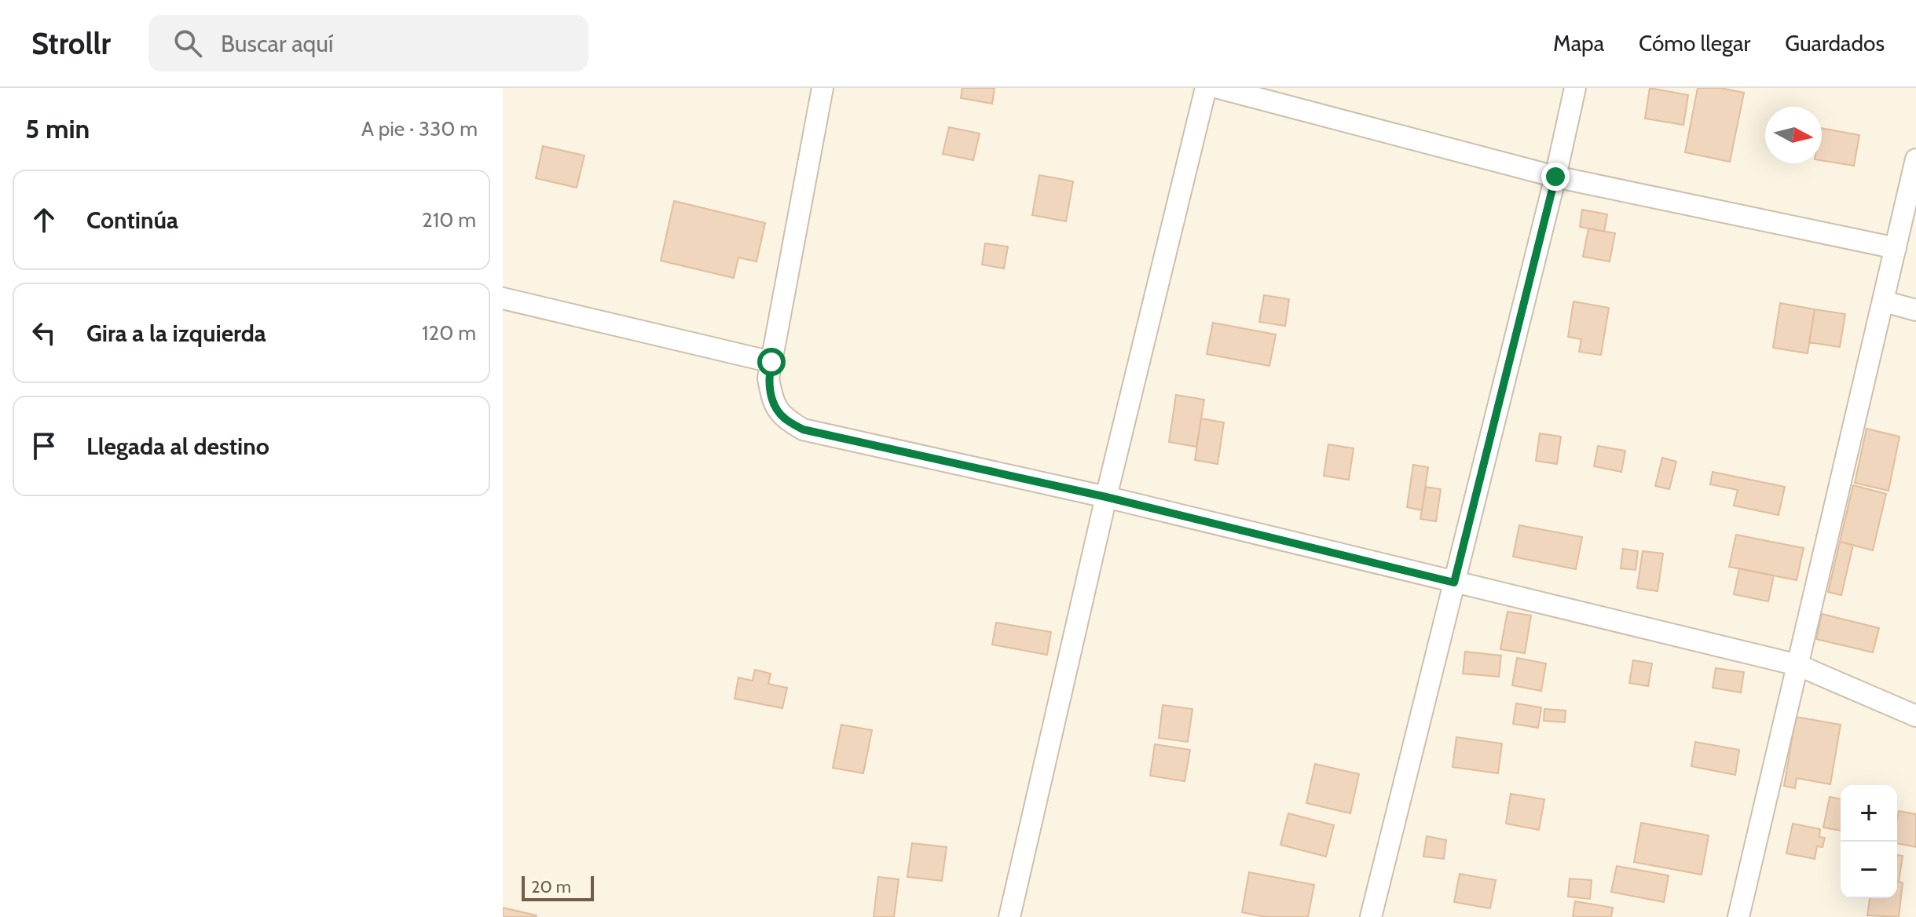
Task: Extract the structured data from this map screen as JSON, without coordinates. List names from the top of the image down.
{
  "scale_bar": "20 m",
  "north": "right",
  "page": {
    "header": "Strollr",
    "search": "Buscar aquí",
    "nav": ["Mapa", "Cómo llegar", "Guardados"],
    "heading": ["5 min", "A pie · 330 m"],
    "list": [
      ["Continúa", "210 m"],
      ["Gira a la izquierda", "120 m"],
      "Llegada al destino"
    ],
    "map_buttons": ["+", "−"],
    "scale": "20 m"
  }
}
